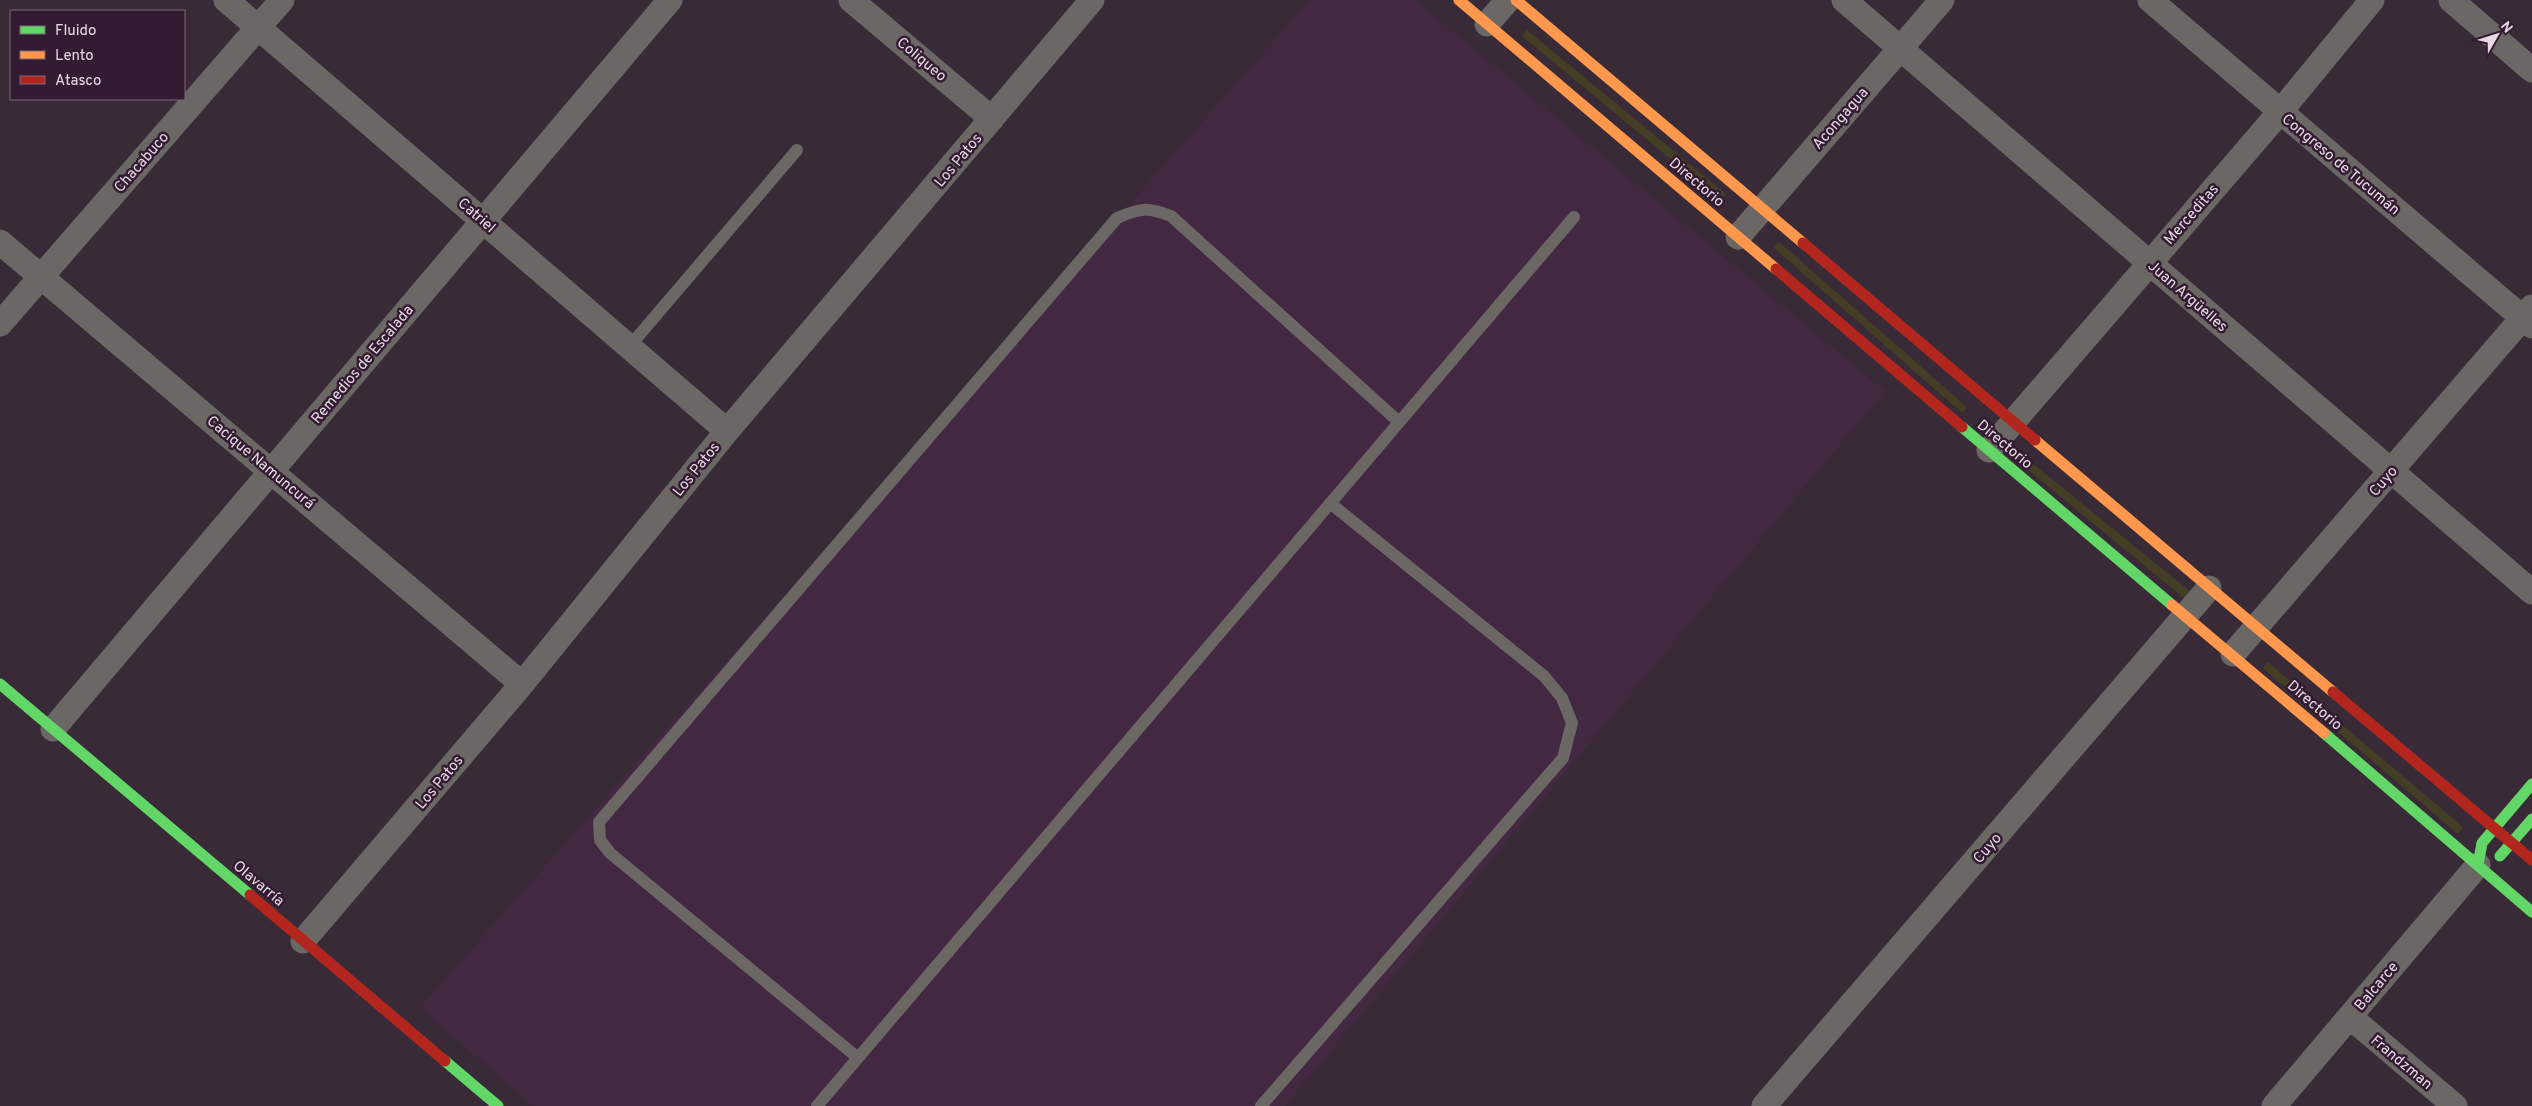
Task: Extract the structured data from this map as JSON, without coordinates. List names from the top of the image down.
{
  "streets": {
    "main road": ["Directorio", "Olavarría"],
    "street": [
      "Coliqueo",
      "Acongagua",
      "Los Patos",
      "Chacabuco",
      "Congreso de Tucumán",
      "Merceditas",
      "Catriel",
      "Juan Argüelles",
      "Remedios de Escalada",
      "Cacique Namuncurá",
      "Cuyo",
      "Balcarce",
      "Frandzman"
    ]
  },
  "crossings": [
    ["Coliqueo", "Los Patos"],
    ["Acongagua", "Directorio"],
    ["Acongagua", "Juan Argüelles"],
    ["Los Patos", "Catriel"],
    ["Los Patos", "Cacique Namuncurá"],
    ["Los Patos", "Olavarría"],
    ["Chacabuco", "Catriel"],
    ["Chacabuco", "Cacique Namuncurá"],
    ["Congreso de Tucumán", "Merceditas"],
    ["Congreso de Tucumán", "Cuyo"],
    ["Directorio", "Merceditas"],
    ["Directorio", "Cuyo"],
    ["Directorio", "Balcarce"],
    ["Merceditas", "Juan Argüelles"],
    ["Catriel", "Remedios de Escalada"],
    ["Juan Argüelles", "Cuyo"],
    ["Remedios de Escalada", "Cacique Namuncurá"],
    ["Remedios de Escalada", "Olavarría"],
    ["Balcarce", "Frandzman"]
  ],
  "legend": ["Fluido", "Lento", "Atasco"],
  "north": "top right"
}
